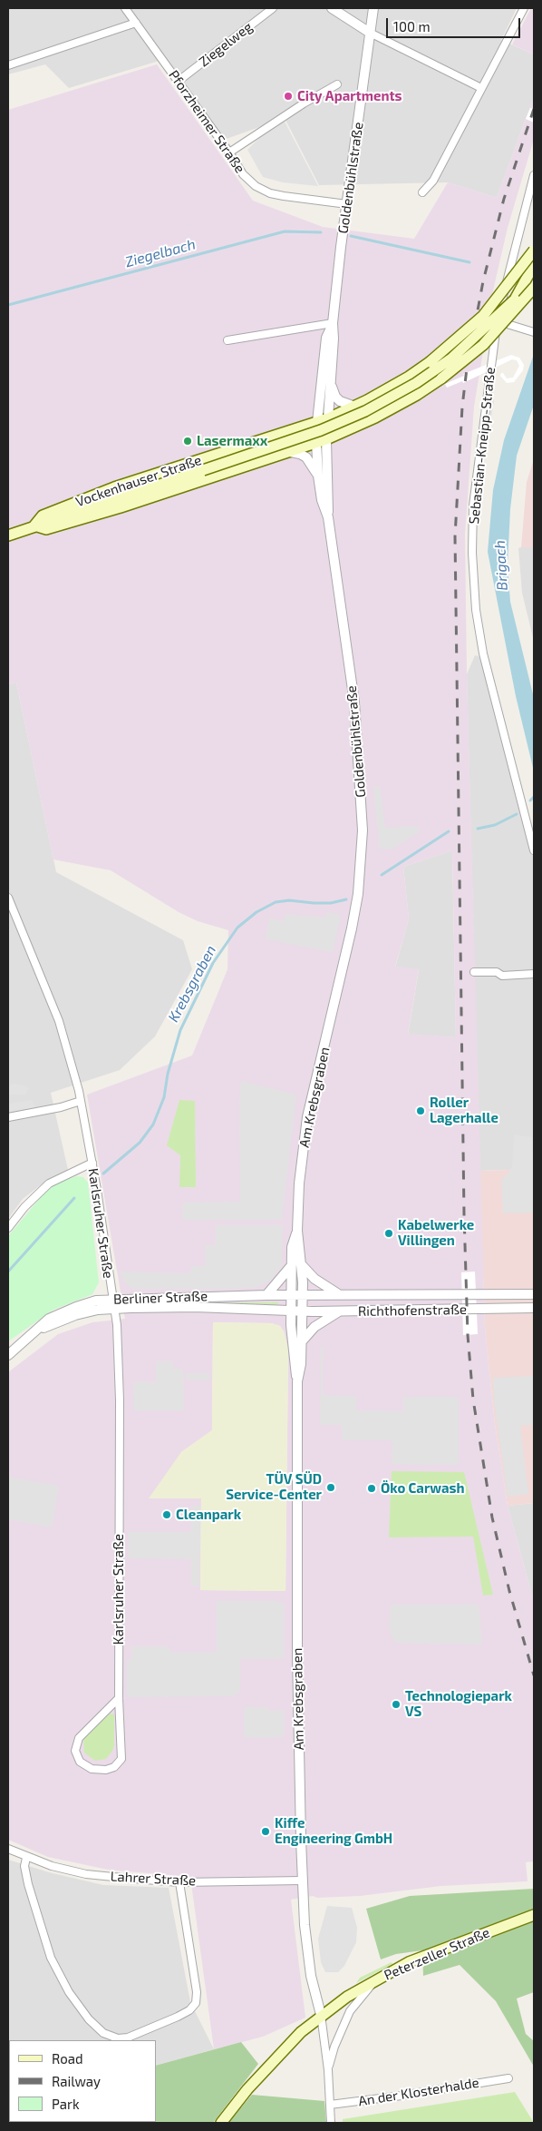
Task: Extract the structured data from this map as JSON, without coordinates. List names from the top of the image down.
{
  "streets": {
    "main road": ["Vockenhauser Straße", "Peterzeller Straße"],
    "street": [
      "Ziegelweg",
      "Pforzheimer Straße",
      "Goldenbühlstraße",
      "Sebastian-Kneipp-Straße",
      "Am Krebsgraben",
      "Karlsruher Straße",
      "Berliner Straße",
      "Richthofenstraße",
      "Lahrer Straße",
      "An der Klosterhalde"
    ]
  },
  "crossings": [
    ["Ziegelweg", "Pforzheimer Straße"],
    ["Pforzheimer Straße", "Goldenbühlstraße"],
    ["Goldenbühlstraße", "Vockenhauser Straße"],
    ["Goldenbühlstraße", "Am Krebsgraben"],
    ["Am Krebsgraben", "Berliner Straße"],
    ["Am Krebsgraben", "Richthofenstraße"],
    ["Am Krebsgraben", "Lahrer Straße"],
    ["Am Krebsgraben", "Peterzeller Straße"],
    ["Karlsruher Straße", "Berliner Straße"],
    ["Berliner Straße", "Richthofenstraße"]
  ],
  "water": ["Ziegelbach", "Brigach", "Krebsgraben"],
  "places": [
    "City Apartments",
    "Lasermaxx",
    "Roller Lagerhalle",
    "Kabelwerke Villingen",
    "TÜV SÜD Service-Center",
    "Öko Carwash",
    "Cleanpark",
    "Technologiepark VS",
    "Kiffe Engineering GmbH"
  ],
  "legend": ["Road", "Railway", "Park"],
  "scale_bar": "100 m"
}
